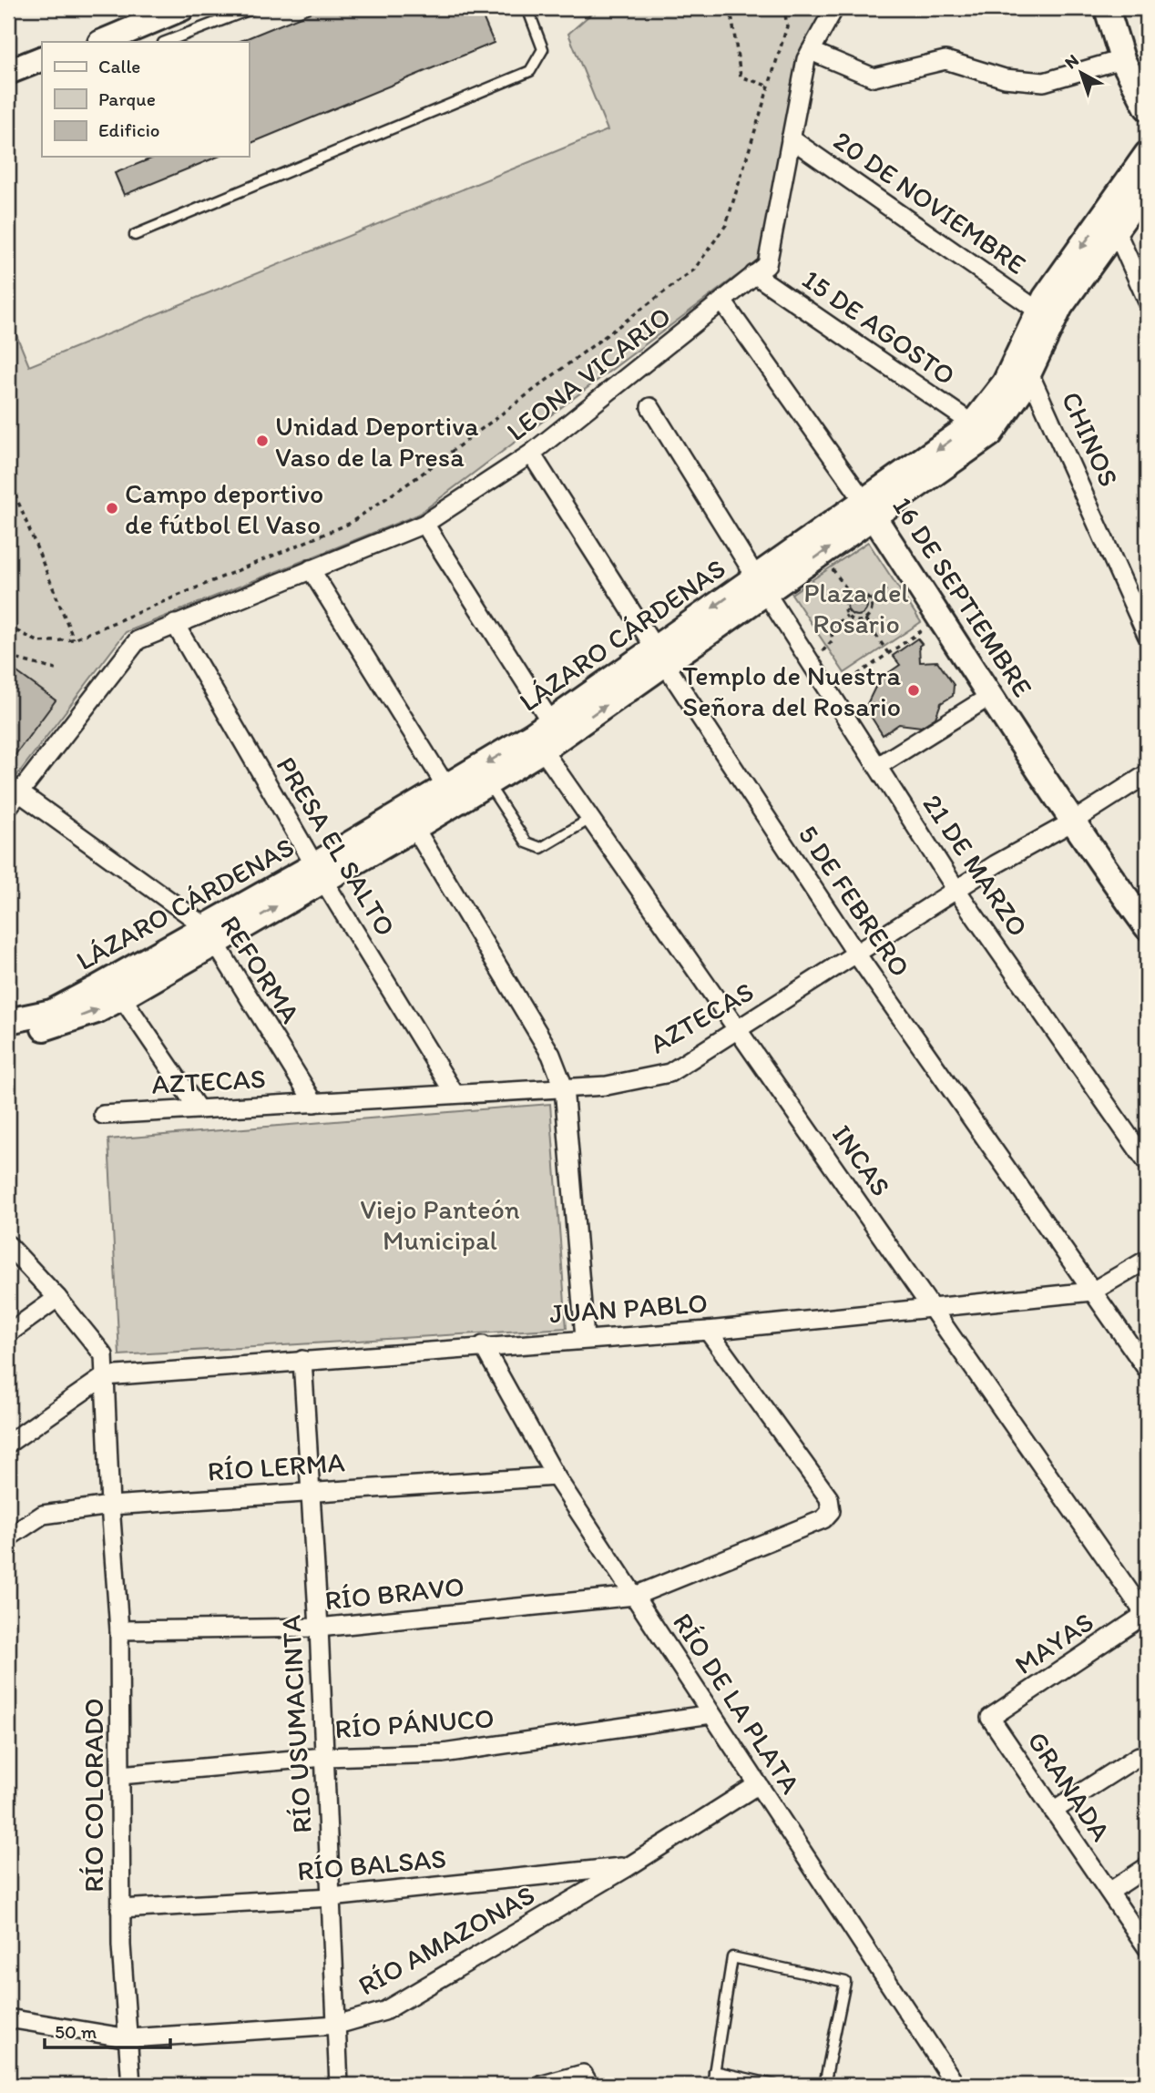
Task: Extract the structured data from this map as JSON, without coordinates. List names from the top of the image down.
{
  "streets": {
    "street": [
      "20 DE NOVIEMBRE",
      "15 DE AGOSTO",
      "LEONA VICARIO",
      "CHINOS",
      "16 DE SEPTIEMBRE",
      "LÁZARO CÁRDENAS",
      "PRESA EL SALTO",
      "21 DE MARZO",
      "5 DE FEBRERO",
      "REFORMA",
      "AZTECAS",
      "INCAS",
      "JUAN PABLO",
      "RÍO LERMA",
      "RÍO BRAVO",
      "MAYAS",
      "RÍO DE LA PLATA",
      "RÍO PÁNUCO",
      "RÍO USUMACINTA",
      "GRANADA",
      "RÍO COLORADO",
      "RÍO BALSAS",
      "RÍO AMAZONAS"
    ]
  },
  "crossings": [
    ["20 DE NOVIEMBRE", "LEONA VICARIO"],
    ["20 DE NOVIEMBRE", "LÁZARO CÁRDENAS"],
    ["15 DE AGOSTO", "LEONA VICARIO"],
    ["15 DE AGOSTO", "LÁZARO CÁRDENAS"],
    ["LEONA VICARIO", "16 DE SEPTIEMBRE"],
    ["LEONA VICARIO", "PRESA EL SALTO"],
    ["LEONA VICARIO", "5 DE FEBRERO"],
    ["LEONA VICARIO", "REFORMA"],
    ["LEONA VICARIO", "INCAS"],
    ["CHINOS", "LÁZARO CÁRDENAS"],
    ["16 DE SEPTIEMBRE", "LÁZARO CÁRDENAS"],
    ["16 DE SEPTIEMBRE", "AZTECAS"],
    ["LÁZARO CÁRDENAS", "PRESA EL SALTO"],
    ["LÁZARO CÁRDENAS", "21 DE MARZO"],
    ["LÁZARO CÁRDENAS", "5 DE FEBRERO"],
    ["LÁZARO CÁRDENAS", "REFORMA"],
    ["LÁZARO CÁRDENAS", "INCAS"],
    ["PRESA EL SALTO", "AZTECAS"],
    ["21 DE MARZO", "AZTECAS"],
    ["5 DE FEBRERO", "AZTECAS"],
    ["5 DE FEBRERO", "JUAN PABLO"],
    ["REFORMA", "AZTECAS"],
    ["AZTECAS", "INCAS"],
    ["INCAS", "JUAN PABLO"],
    ["INCAS", "MAYAS"],
    ["JUAN PABLO", "RÍO BRAVO"],
    ["JUAN PABLO", "RÍO DE LA PLATA"],
    ["JUAN PABLO", "RÍO USUMACINTA"],
    ["JUAN PABLO", "RÍO COLORADO"],
    ["RÍO LERMA", "RÍO DE LA PLATA"],
    ["RÍO LERMA", "RÍO USUMACINTA"],
    ["RÍO LERMA", "RÍO COLORADO"],
    ["RÍO BRAVO", "RÍO DE LA PLATA"],
    ["RÍO BRAVO", "RÍO USUMACINTA"],
    ["RÍO BRAVO", "RÍO COLORADO"],
    ["MAYAS", "GRANADA"],
    ["RÍO DE LA PLATA", "RÍO PÁNUCO"],
    ["RÍO DE LA PLATA", "RÍO AMAZONAS"],
    ["RÍO PÁNUCO", "RÍO USUMACINTA"],
    ["RÍO PÁNUCO", "RÍO COLORADO"],
    ["RÍO USUMACINTA", "RÍO BALSAS"],
    ["RÍO USUMACINTA", "RÍO AMAZONAS"],
    ["RÍO COLORADO", "RÍO BALSAS"],
    ["RÍO COLORADO", "RÍO AMAZONAS"],
    ["RÍO BALSAS", "RÍO AMAZONAS"]
  ],
  "parks": ["Plaza del Rosario", "Viejo Panteón Municipal"],
  "places": ["Unidad Deportiva Vaso de la Presa", "Campo deportivo de fútbol El Vaso", "Templo de Nuestra Señora del Rosario"],
  "legend": ["Calle", "Parque", "Edificio"],
  "scale_bar": "50 m",
  "north": "top left"
}
